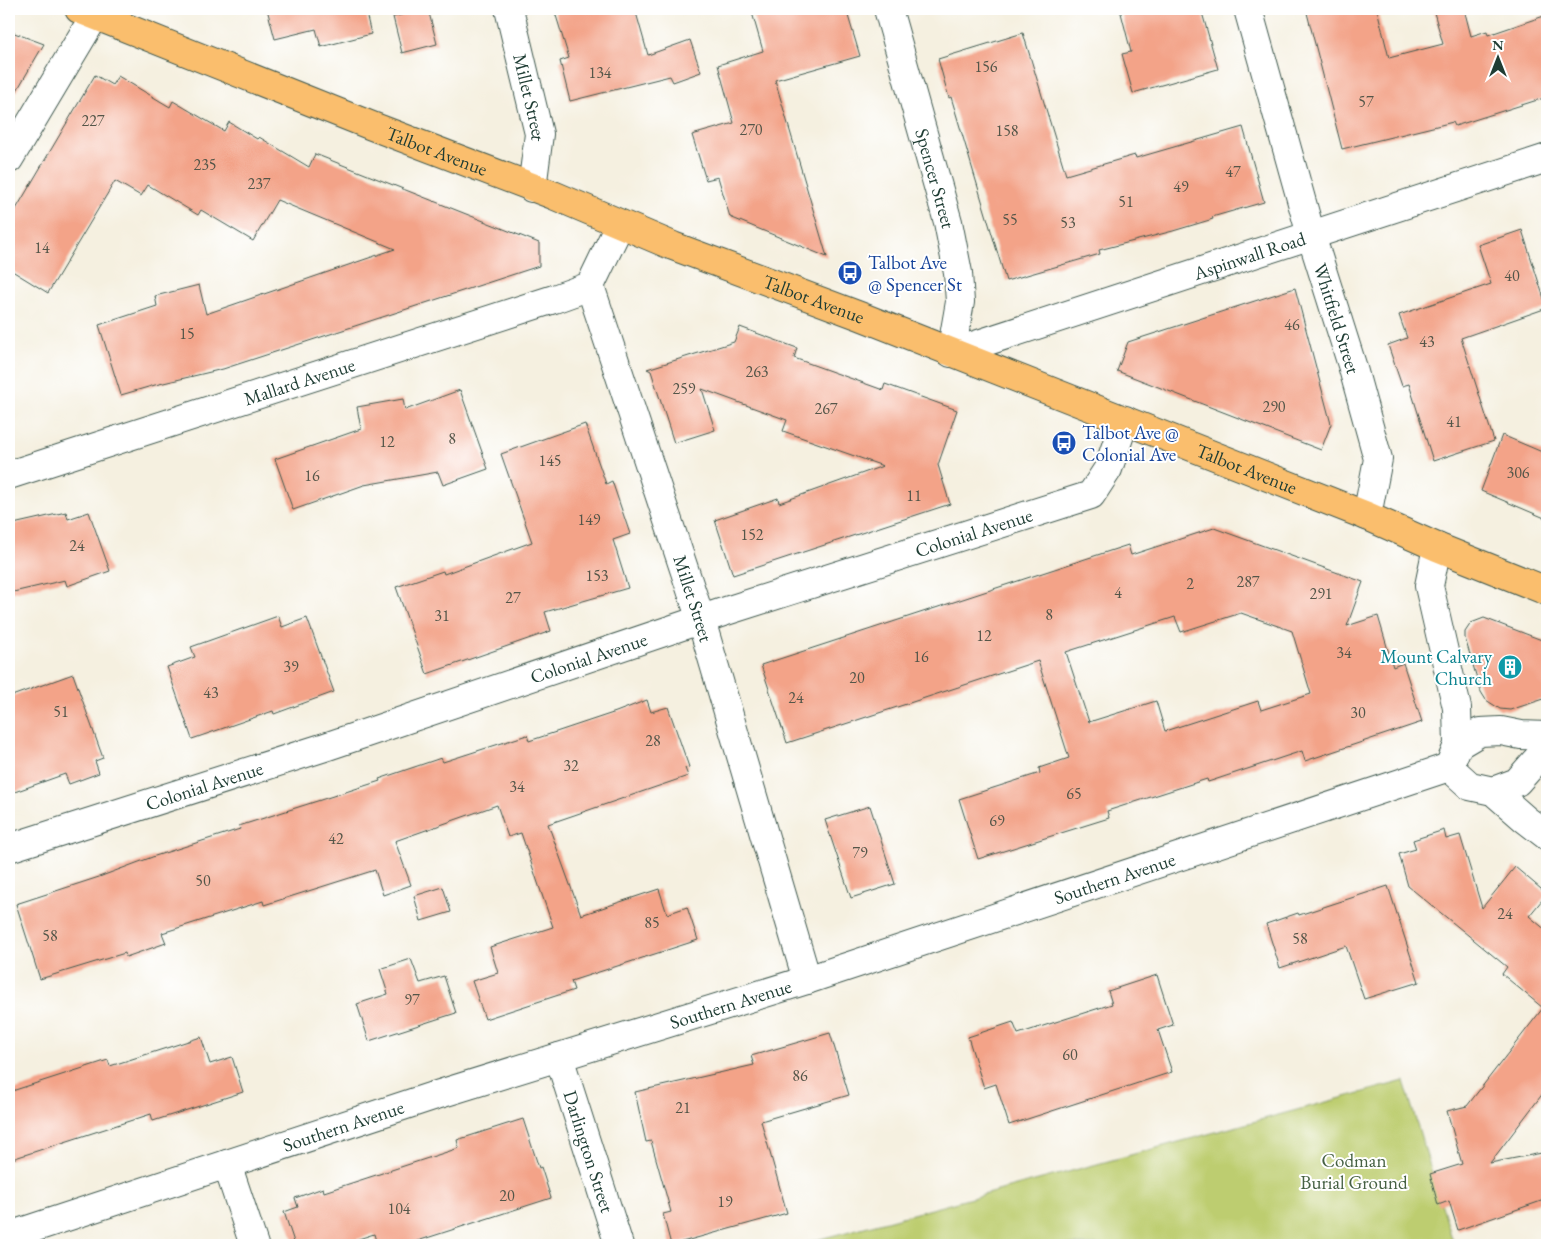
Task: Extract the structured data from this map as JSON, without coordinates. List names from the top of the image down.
{
  "streets": {
    "main road": ["Talbot Avenue"],
    "street": [
      "Millet Street",
      "Spencer Street",
      "Aspinwall Road",
      "Whitfield Street",
      "Mallard Avenue",
      "Colonial Avenue",
      "Southern Avenue",
      "Darlington Street"
    ]
  },
  "crossings": [
    ["Millet Street", "Talbot Avenue"],
    ["Millet Street", "Mallard Avenue"],
    ["Millet Street", "Colonial Avenue"],
    ["Millet Street", "Southern Avenue"],
    ["Talbot Avenue", "Spencer Street"],
    ["Talbot Avenue", "Aspinwall Road"],
    ["Talbot Avenue", "Whitfield Street"],
    ["Talbot Avenue", "Colonial Avenue"],
    ["Spencer Street", "Aspinwall Road"],
    ["Aspinwall Road", "Whitfield Street"],
    ["Southern Avenue", "Darlington Street"]
  ],
  "parks": ["Codman Burial Ground"],
  "places": {
    "bus stop": ["Talbot Ave @ Spencer St", "Talbot Ave @ Colonial Ave"],
    "building": ["Mount Calvary Church"]
  },
  "house_numbers": [
    "156",
    "134",
    "57",
    "227",
    "270",
    "158",
    "235",
    "47",
    "237",
    "49",
    "51",
    "55",
    "53",
    "14",
    "40",
    "46",
    "15",
    "43",
    "263",
    "259",
    "290",
    "267",
    "41",
    "8",
    "12",
    "145",
    "306",
    "16",
    "11",
    "149",
    "152",
    "24",
    "153",
    "287",
    "2",
    "4",
    "291",
    "27",
    "8",
    "31",
    "12",
    "34",
    "16",
    "39",
    "20",
    "43",
    "24",
    "51",
    "30",
    "28",
    "32",
    "34",
    "65",
    "69",
    "42",
    "79",
    "50",
    "24",
    "85",
    "58",
    "58",
    "97",
    "60",
    "86",
    "21",
    "20",
    "19",
    "104"
  ],
  "north": "top"
}
